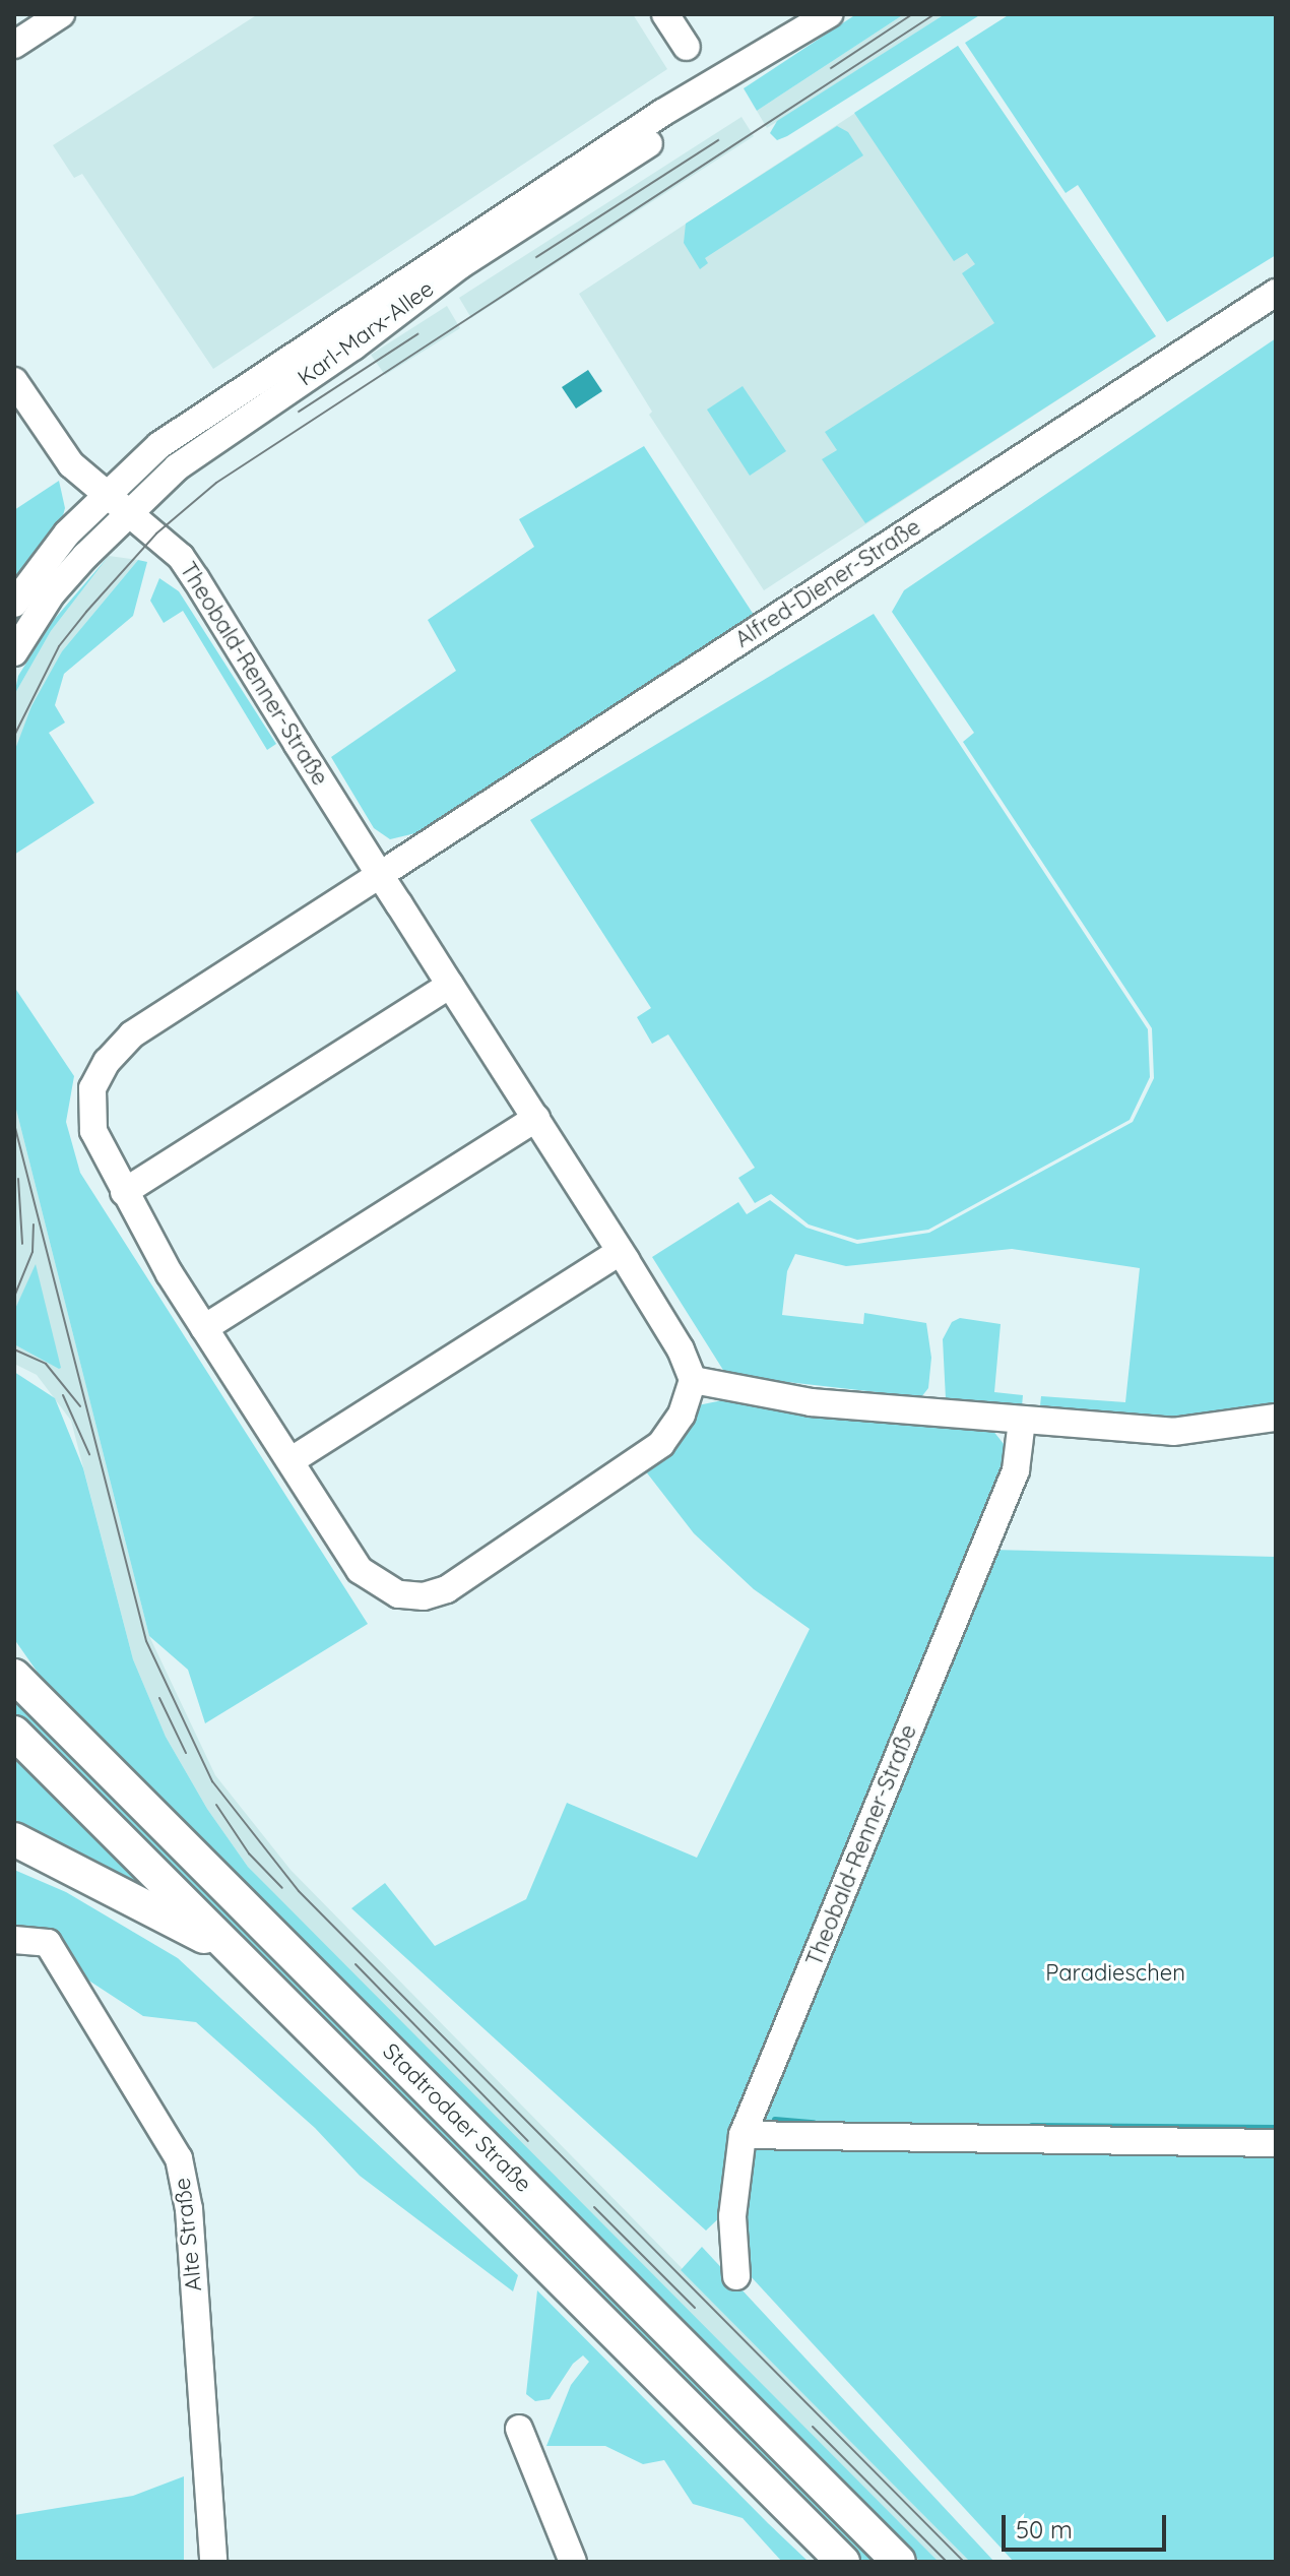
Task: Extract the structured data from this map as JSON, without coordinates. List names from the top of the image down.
{
  "streets": {
    "main road": ["Stadtrodaer Straße"],
    "street": [
      "Karl-Marx-Allee",
      "Alfred-Diener-Straße",
      "Theobald-Renner-Straße",
      "Alte Straße"
    ]
  },
  "crossings": [
    ["Karl-Marx-Allee", "Theobald-Renner-Straße"],
    ["Alfred-Diener-Straße", "Theobald-Renner-Straße"]
  ],
  "parks": ["Paradieschen"],
  "scale_bar": "50 m"
}
